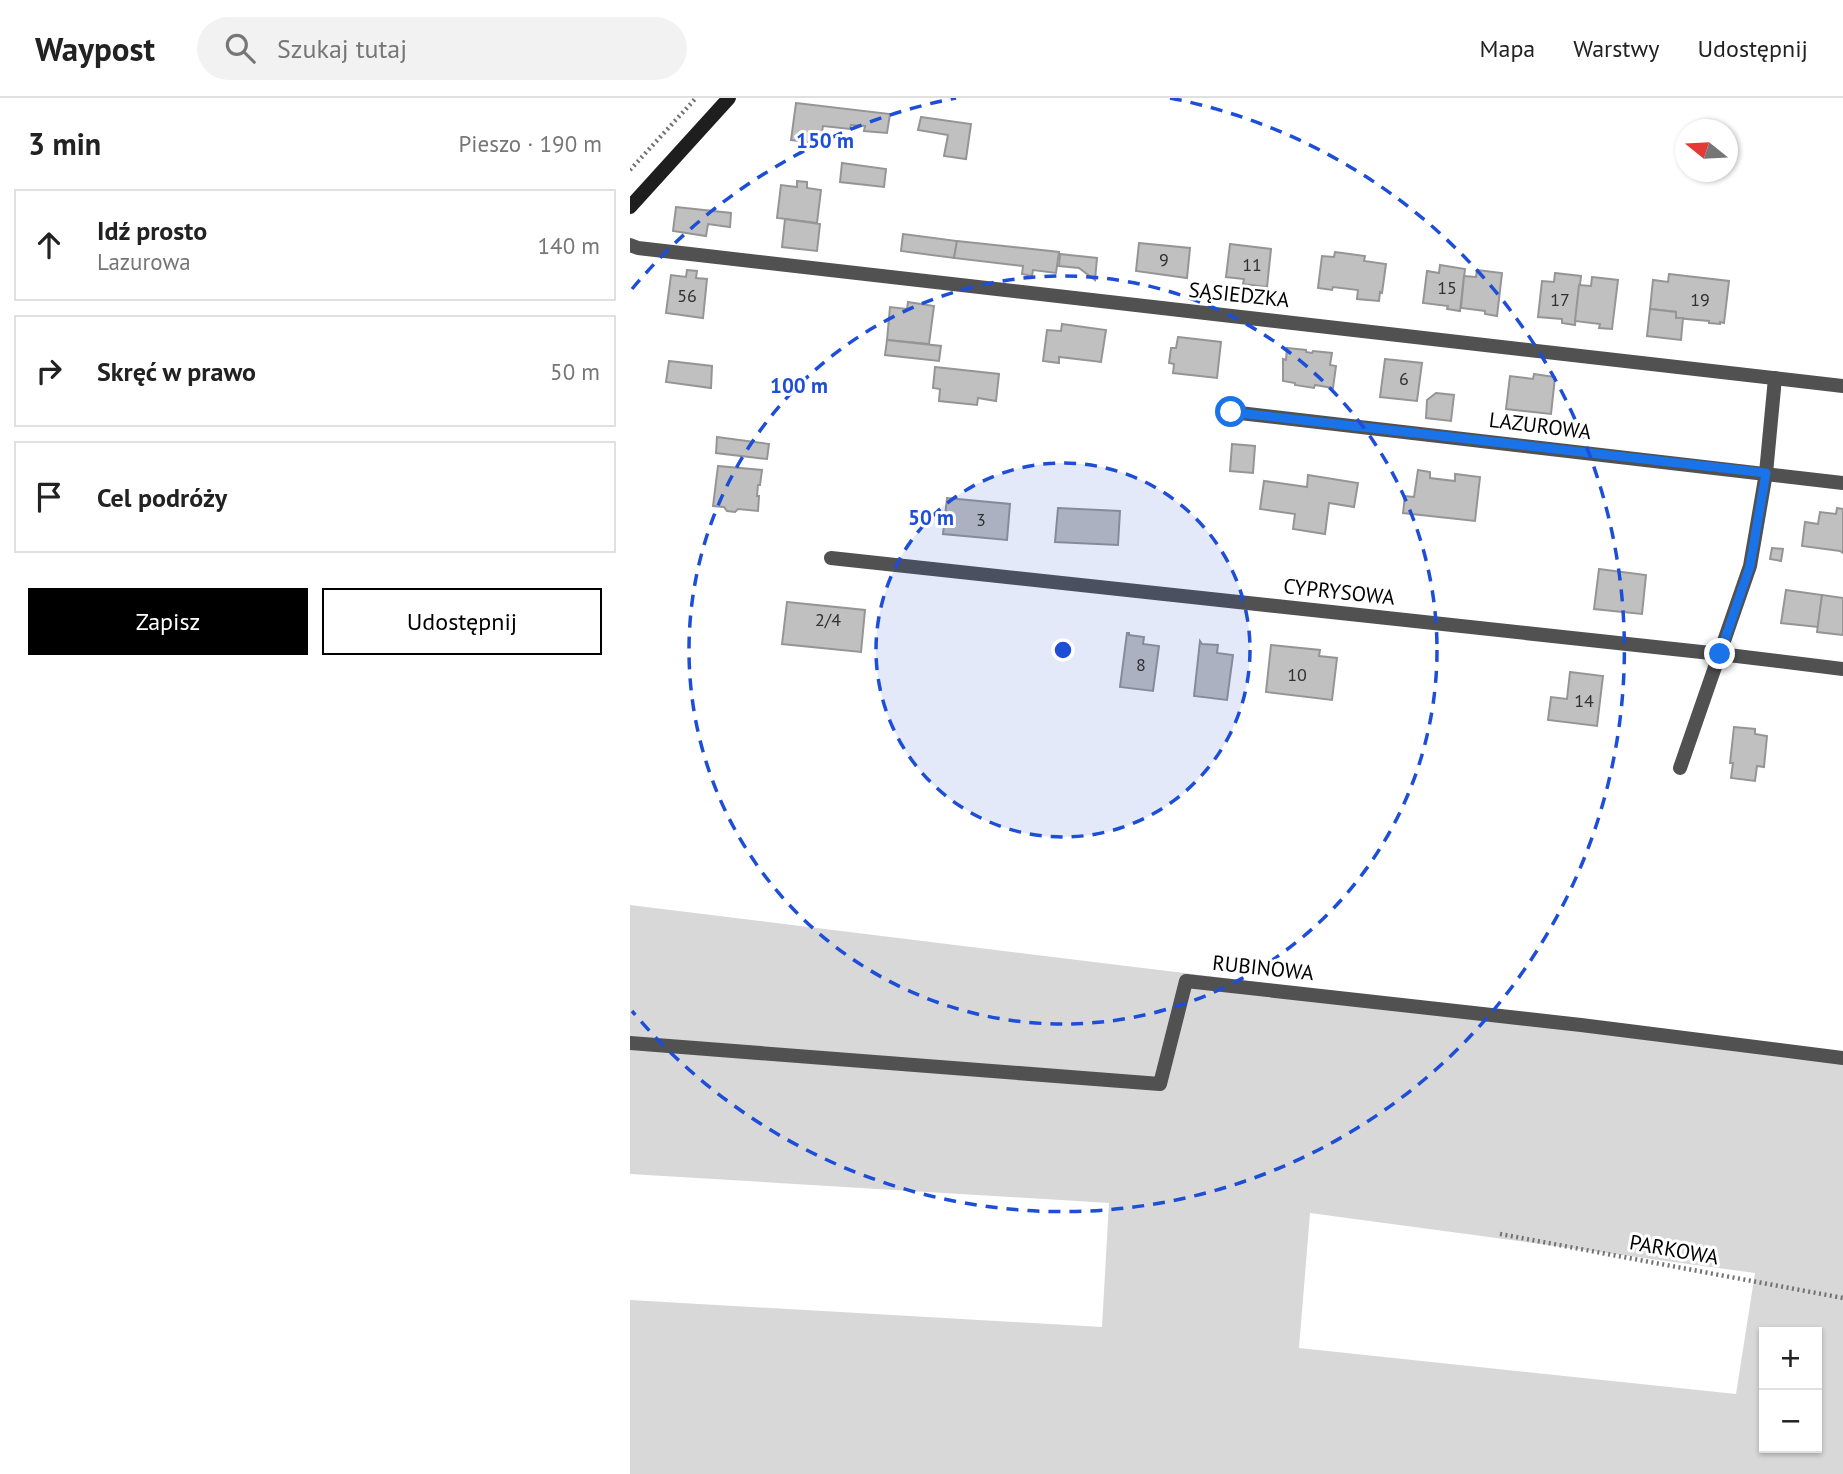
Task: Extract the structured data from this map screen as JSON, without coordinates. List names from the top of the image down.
{
  "streets": {
    "street": [
      "SĄSIEDZKA",
      "LAZUROWA",
      "CYPRYSOWA",
      "RUBINOWA"
    ],
    "path": ["PARKOWA"]
  },
  "house_numbers": [
    "9",
    "11",
    "15",
    "56",
    "17",
    "19",
    "6",
    "3",
    "2/4",
    "8",
    "10",
    "14"
  ],
  "north": "left",
  "page": {
    "header": "Waypost",
    "search": "Szukaj tutaj",
    "nav": ["Mapa", "Warstwy", "Udostępnij"],
    "heading": ["3 min", "Pieszo · 190 m"],
    "list": [
      ["Idź prosto", "Lazurowa", "140 m"],
      ["Skręć w prawo", "50 m"],
      "Cel podróży"
    ],
    "buttons": ["Zapisz", "Udostępnij"],
    "map_buttons": ["+", "−"]
  },
  "rings": ["150 m", "100 m", "50 m"]
}
